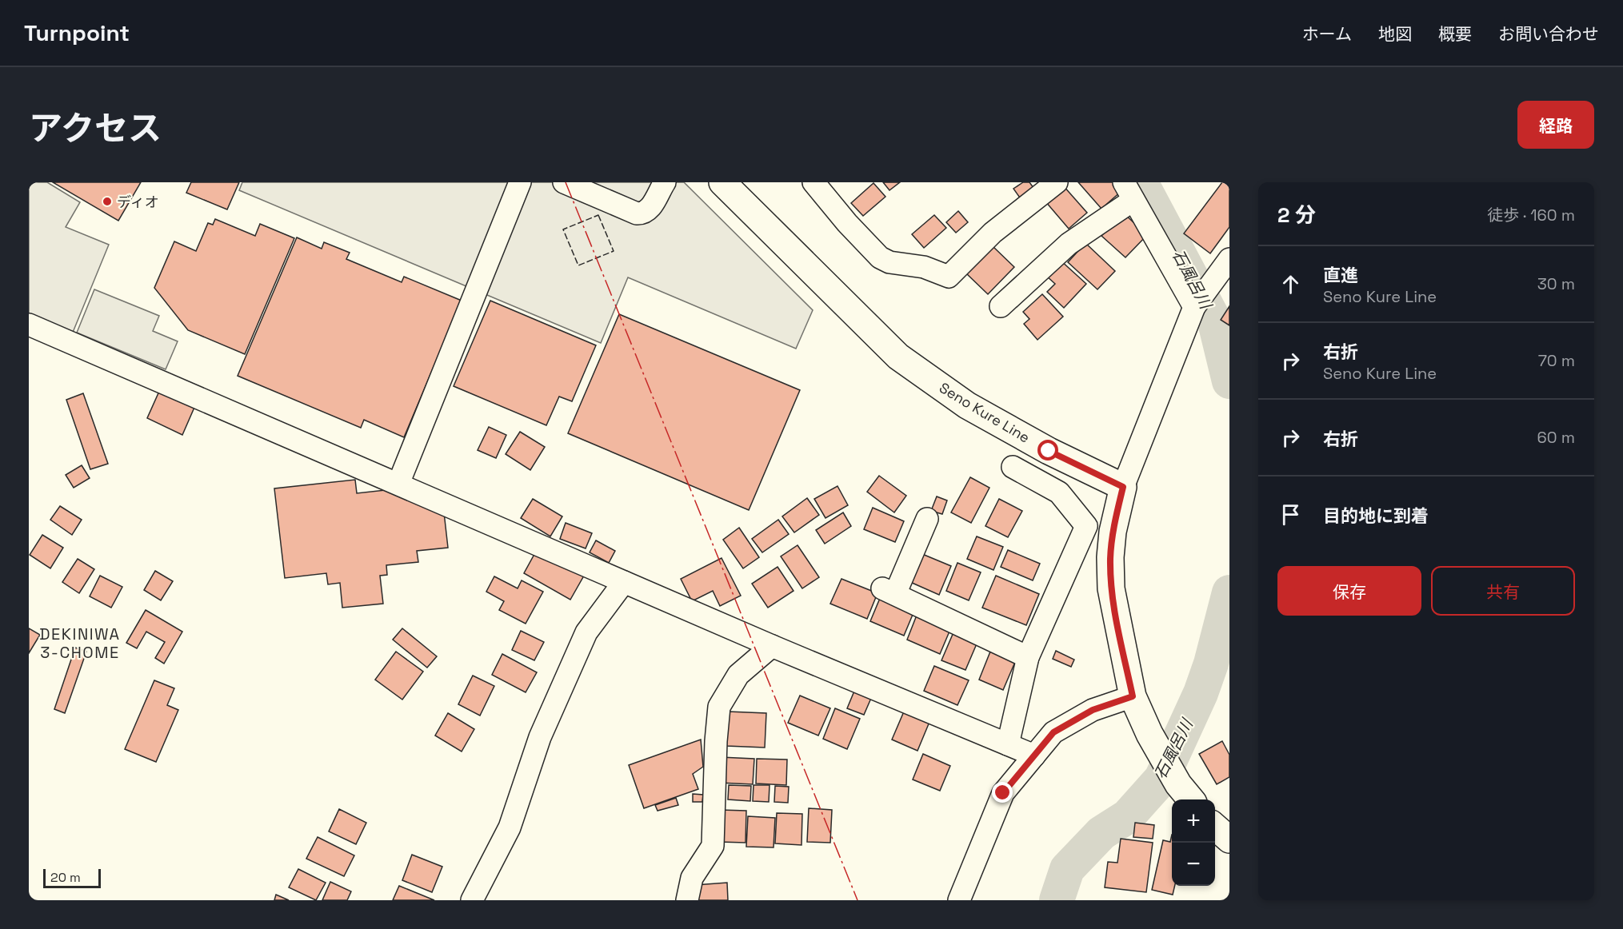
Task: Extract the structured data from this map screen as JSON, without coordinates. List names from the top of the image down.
{
  "streets": {
    "main road": ["Seno Kure Line"]
  },
  "districts": ["DEKINIWA 3-CHOME"],
  "water": ["石風呂川"],
  "places": ["ディオ"],
  "scale_bar": "20 m",
  "page": {
    "header": "Turnpoint",
    "nav": [
      "ホーム",
      "地図",
      "概要",
      "お問い合わせ"
    ],
    "title": "アクセス",
    "buttons": [
      "経路",
      ["保存", "共有"]
    ],
    "heading": ["2 分", "徒歩 · 160 m"],
    "list": [
      ["直進", "Seno Kure Line", "30 m"],
      ["右折", "Seno Kure Line", "70 m"],
      ["右折", "60 m"],
      "目的地に到着"
    ],
    "map_buttons": ["+", "−"],
    "scale": "20 m"
  }
}
